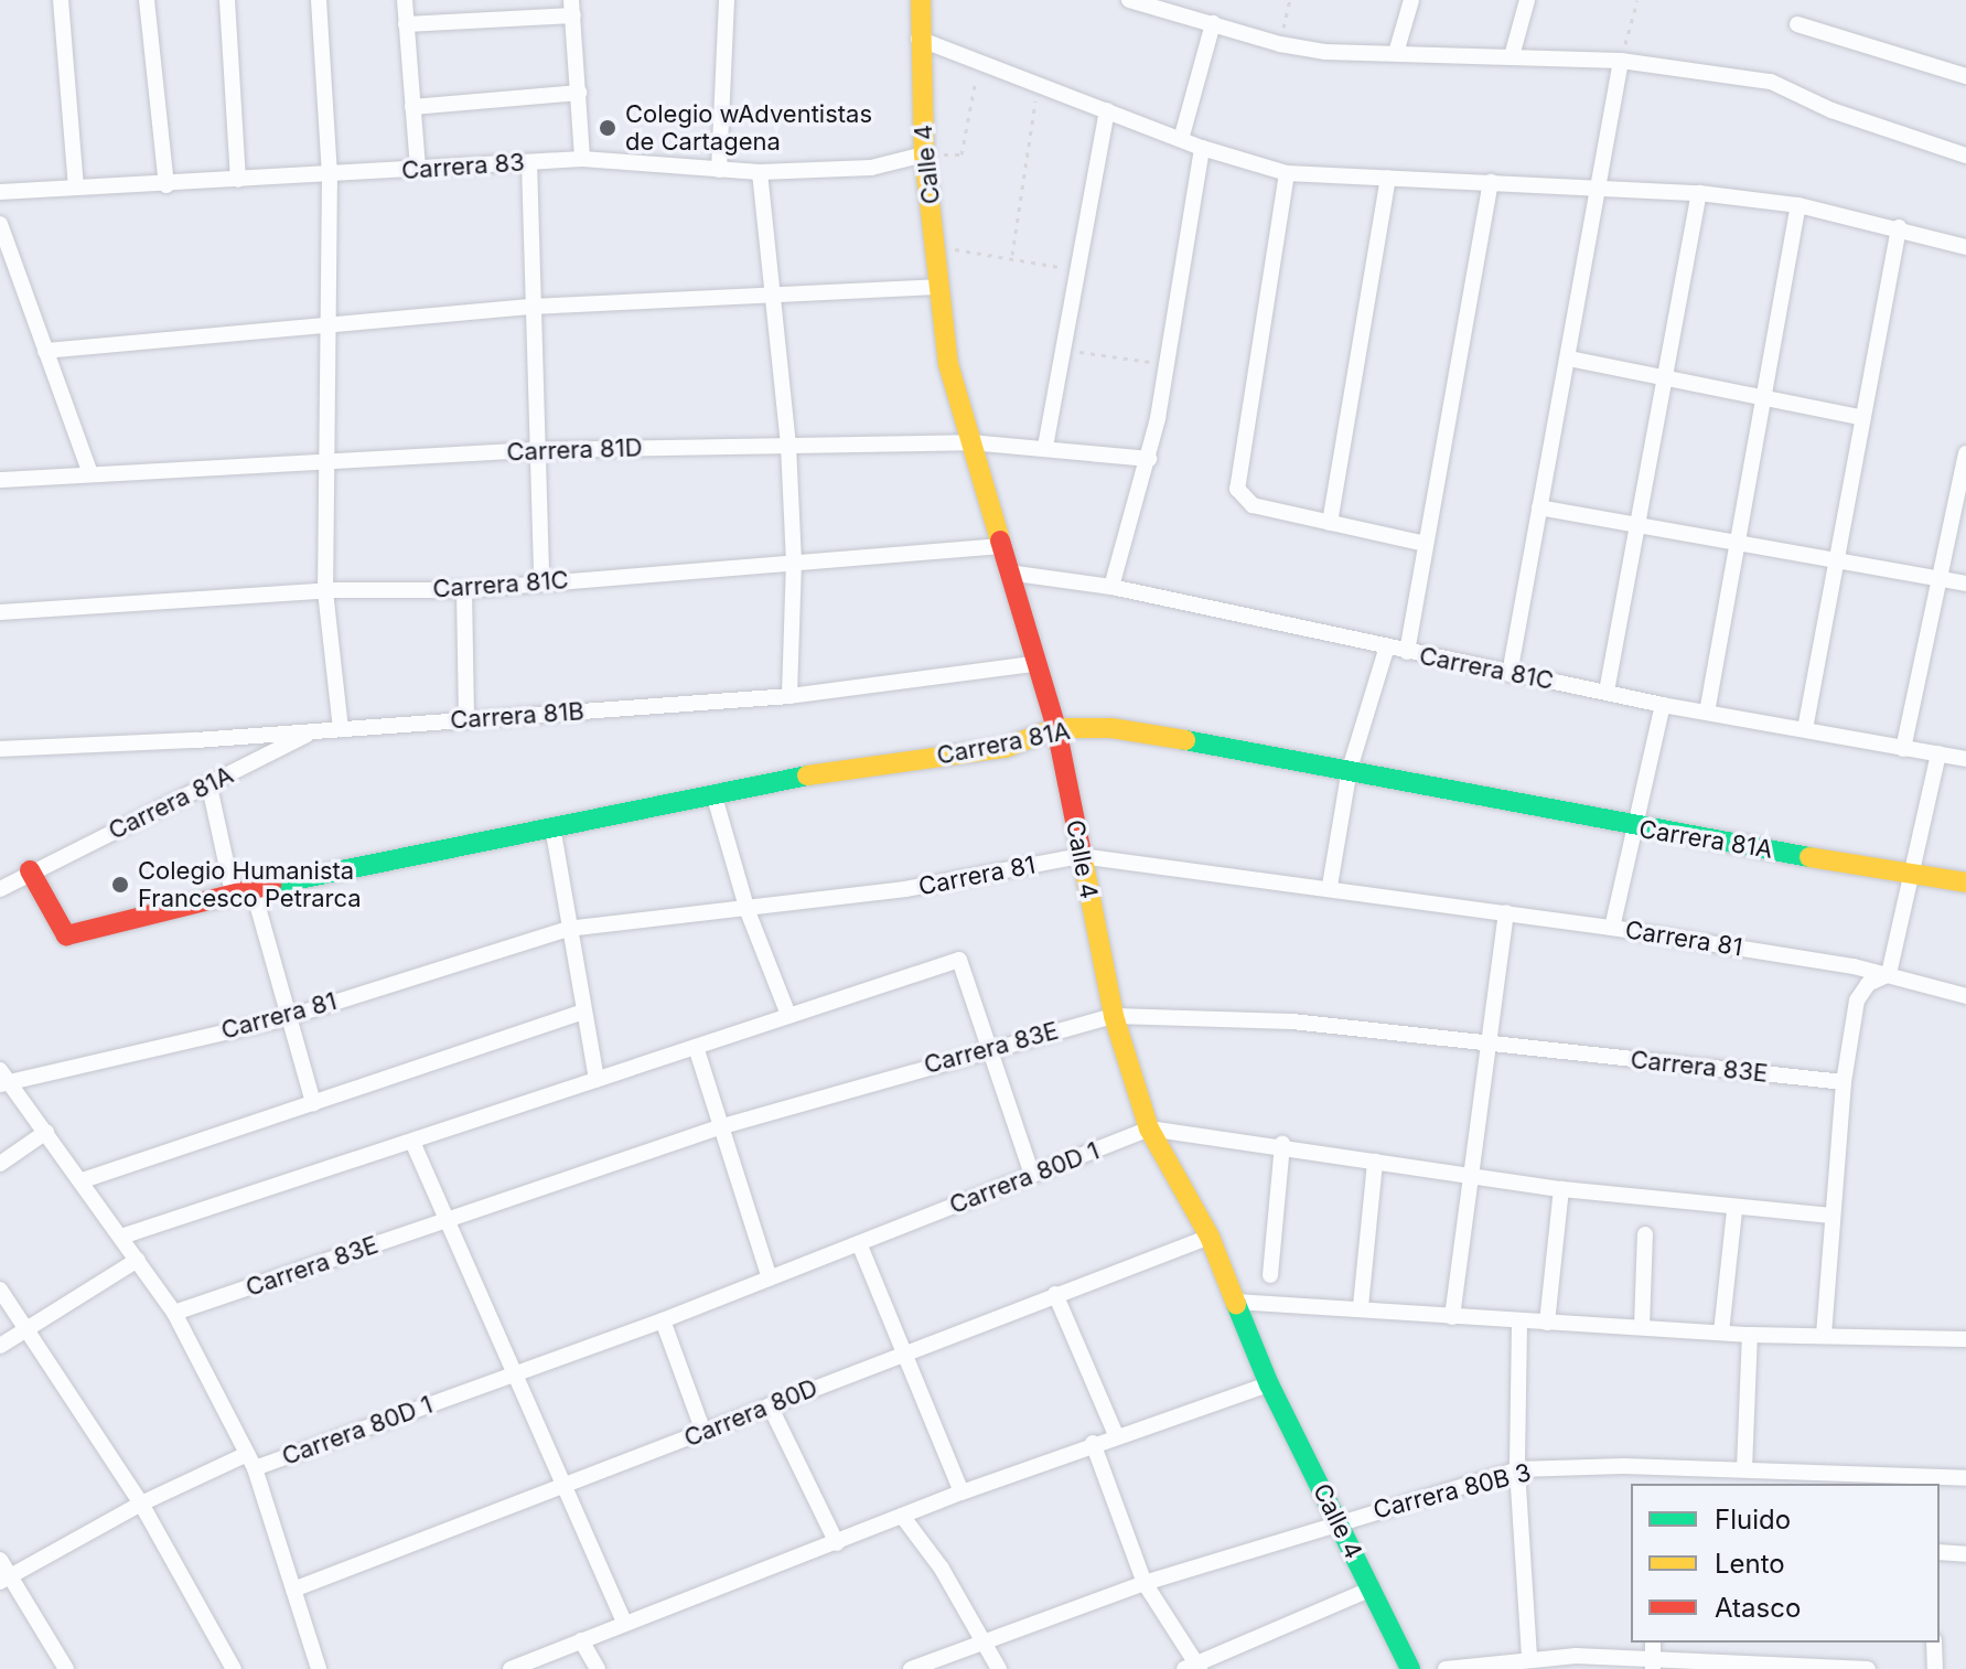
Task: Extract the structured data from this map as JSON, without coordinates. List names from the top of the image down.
{
  "streets": {
    "street": [
      "Calle 4",
      "Carrera 83",
      "Carrera 81D",
      "Carrera 81C",
      "Carrera 81B",
      "Carrera 81A",
      "Carrera 81",
      "Carrera 83E",
      "Carrera 80D 1",
      "Carrera 80D",
      "Carrera 80B 3"
    ]
  },
  "crossings": [
    ["Calle 4", "Carrera 83"],
    ["Calle 4", "Carrera 81D"],
    ["Calle 4", "Carrera 81C"],
    ["Calle 4", "Carrera 81B"],
    ["Calle 4", "Carrera 81A"],
    ["Calle 4", "Carrera 81"],
    ["Calle 4", "Carrera 83E"],
    ["Calle 4", "Carrera 80D 1"],
    ["Calle 4", "Carrera 80D"],
    ["Calle 4", "Carrera 80B 3"],
    ["Carrera 81B", "Carrera 81A"]
  ],
  "places": ["Colegio wAdventistas de Cartagena", "Colegio Humanista Francesco Petrarca"],
  "legend": ["Fluido", "Lento", "Atasco"]
}
